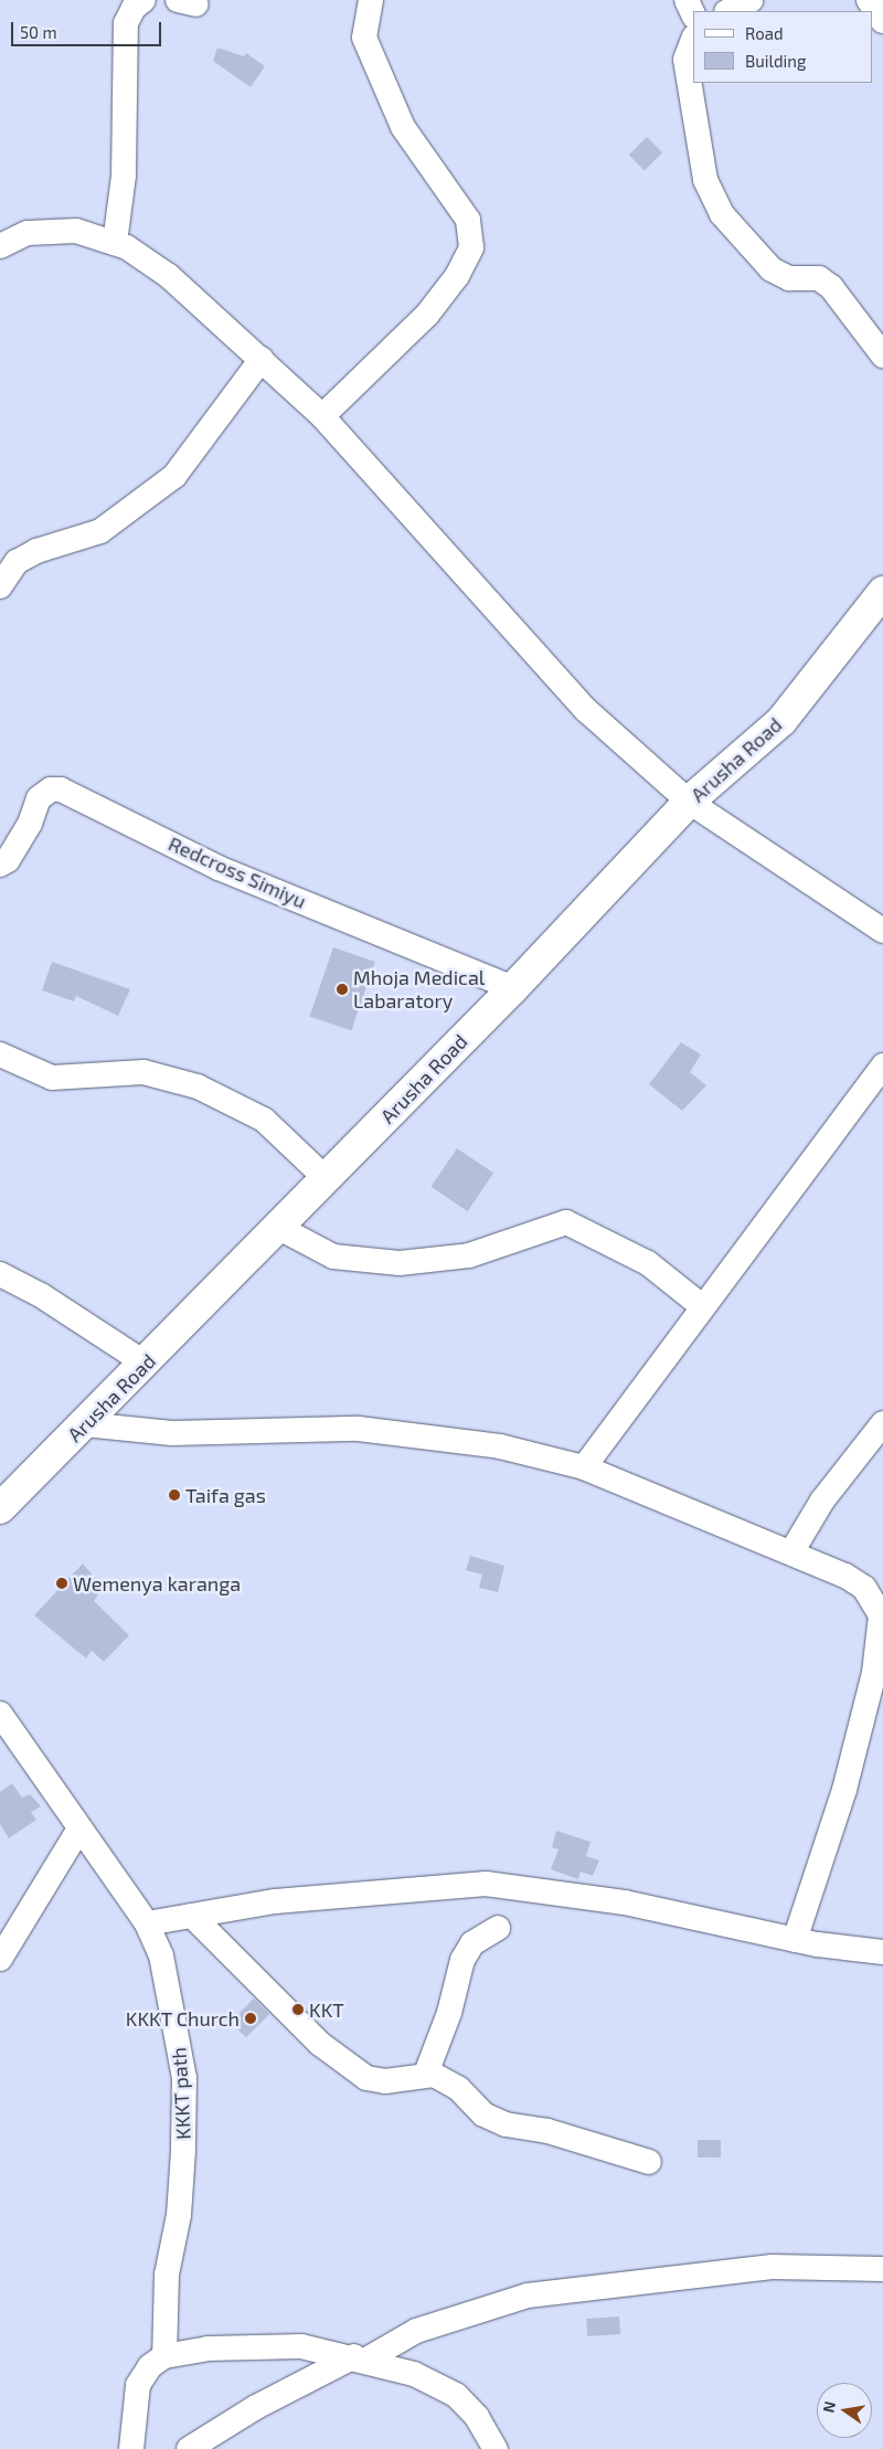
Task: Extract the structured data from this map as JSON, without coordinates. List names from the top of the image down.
{
  "streets": {
    "main road": ["Arusha Road"],
    "street": ["Redcross Simiyu", "KKKT path"]
  },
  "crossings": [
    ["Arusha Road", "Redcross Simiyu"]
  ],
  "places": [
    "Mhoja Medical Labaratory",
    "Taifa gas",
    "Wemenya karanga",
    "KKT",
    "KKKT Church"
  ],
  "legend": ["Road", "Building"],
  "scale_bar": "50 m",
  "north": "left"
}
